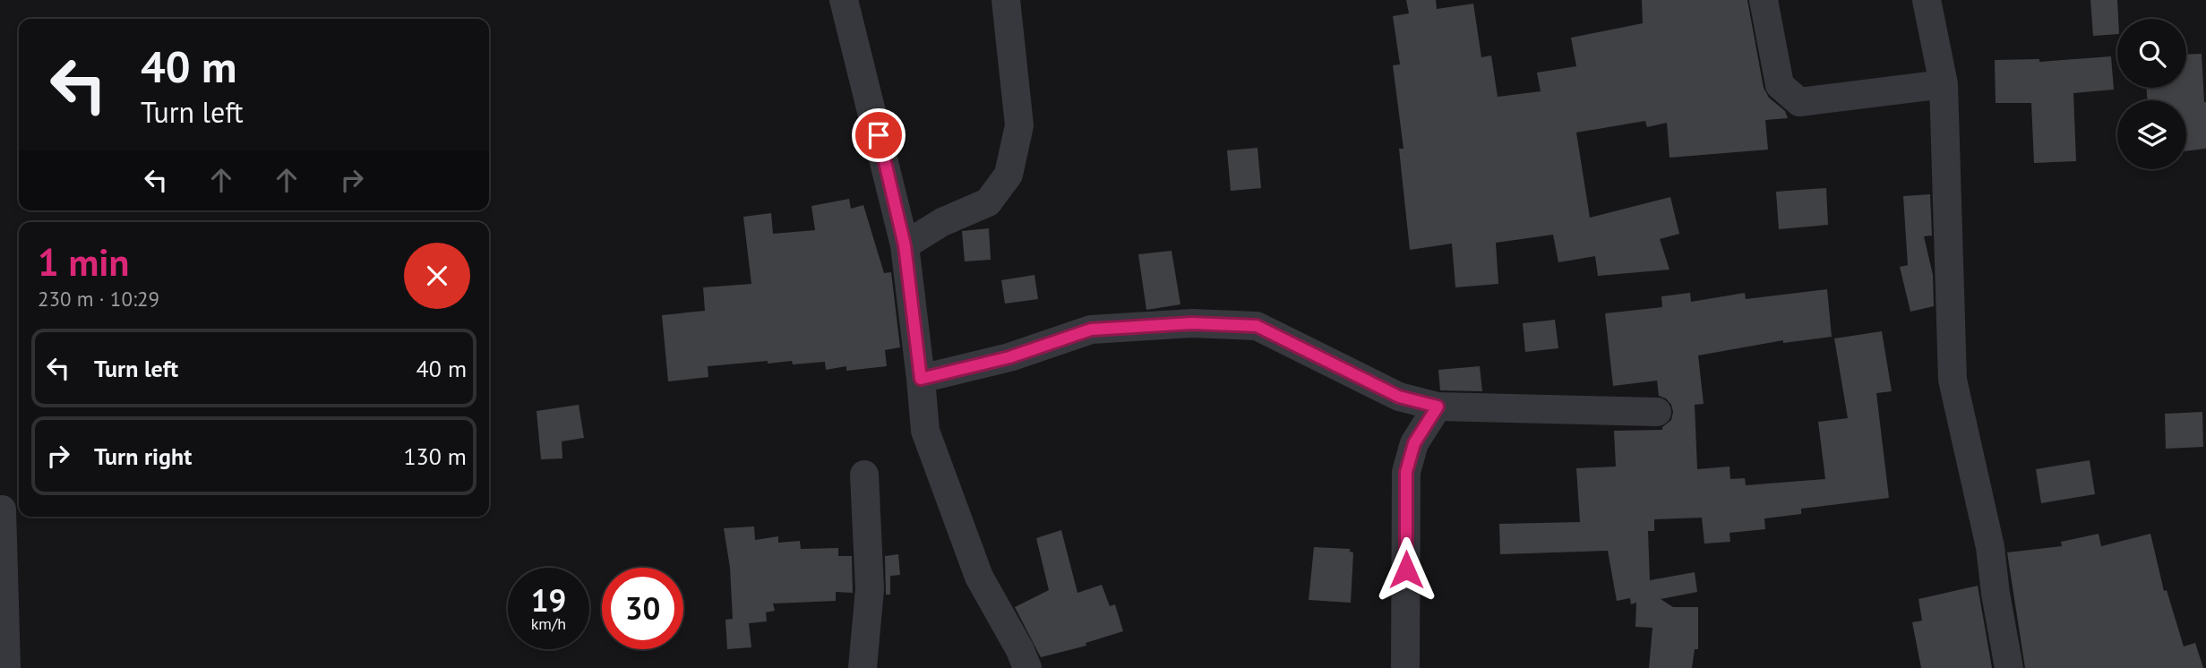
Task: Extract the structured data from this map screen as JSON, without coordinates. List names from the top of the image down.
{
  "page": {
    "turn": ["40 m", "Turn left"],
    "heading": ["1 min", "230 m · 10:29"],
    "list": [
      {
        "name": "Turn left",
        "value": "40 m"
      },
      {
        "name": "Turn right",
        "value": "130 m"
      }
    ],
    "speed": "19 km/h",
    "limit": "30"
  }
}
